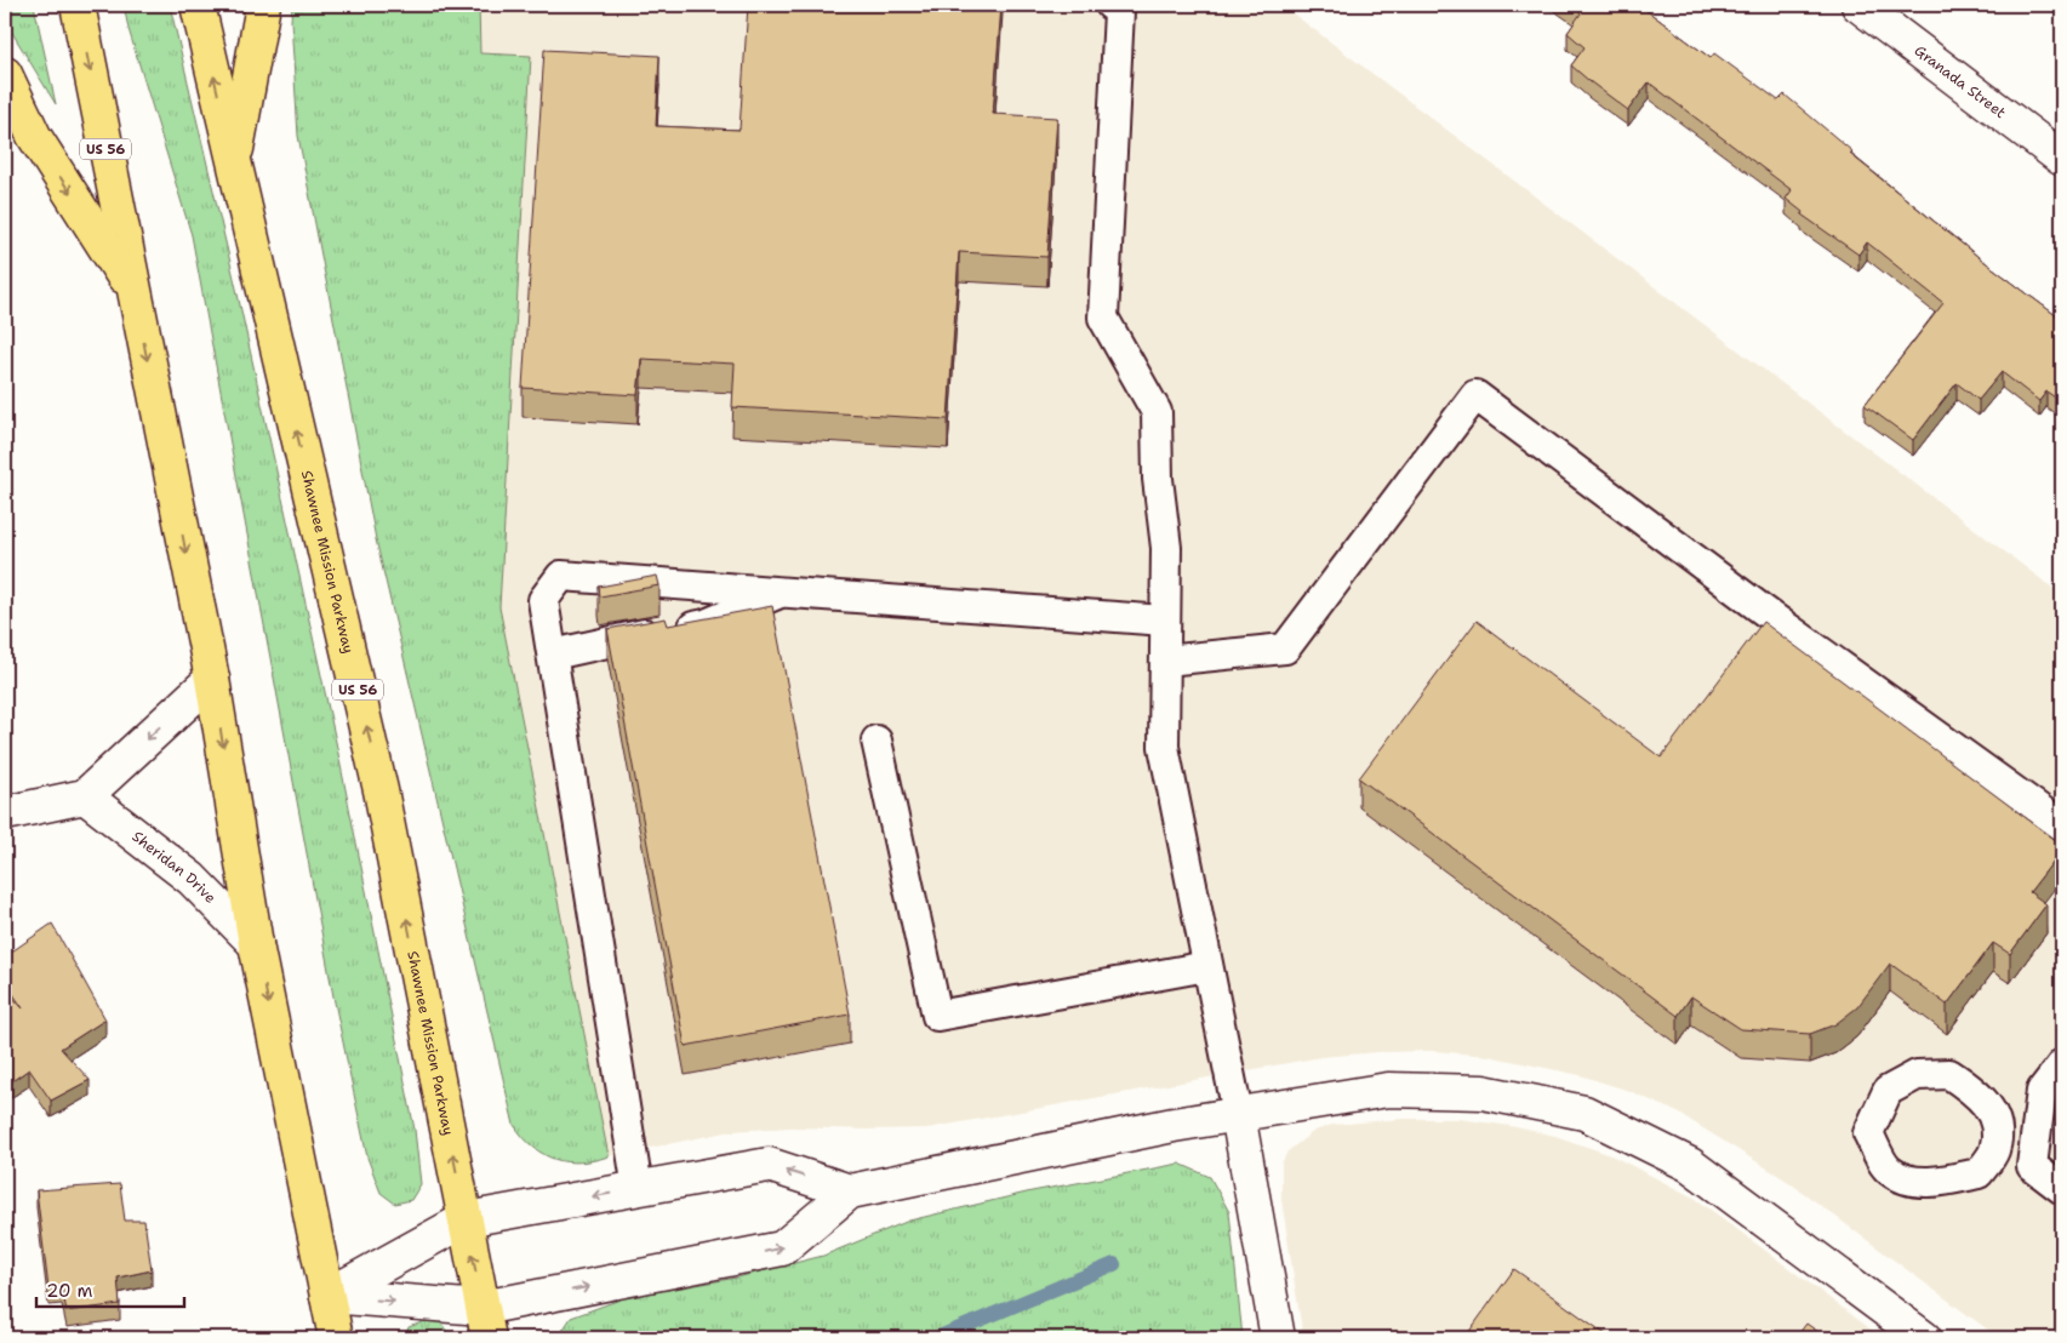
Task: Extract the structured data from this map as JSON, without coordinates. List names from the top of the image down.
{
  "streets": {
    "highway": ["US 56", "Shawnee Mission Parkway"],
    "street": ["Granada Street", "Sheridan Drive"]
  },
  "crossings": [
    ["US 56", "Sheridan Drive"]
  ],
  "scale_bar": "20 m"
}
